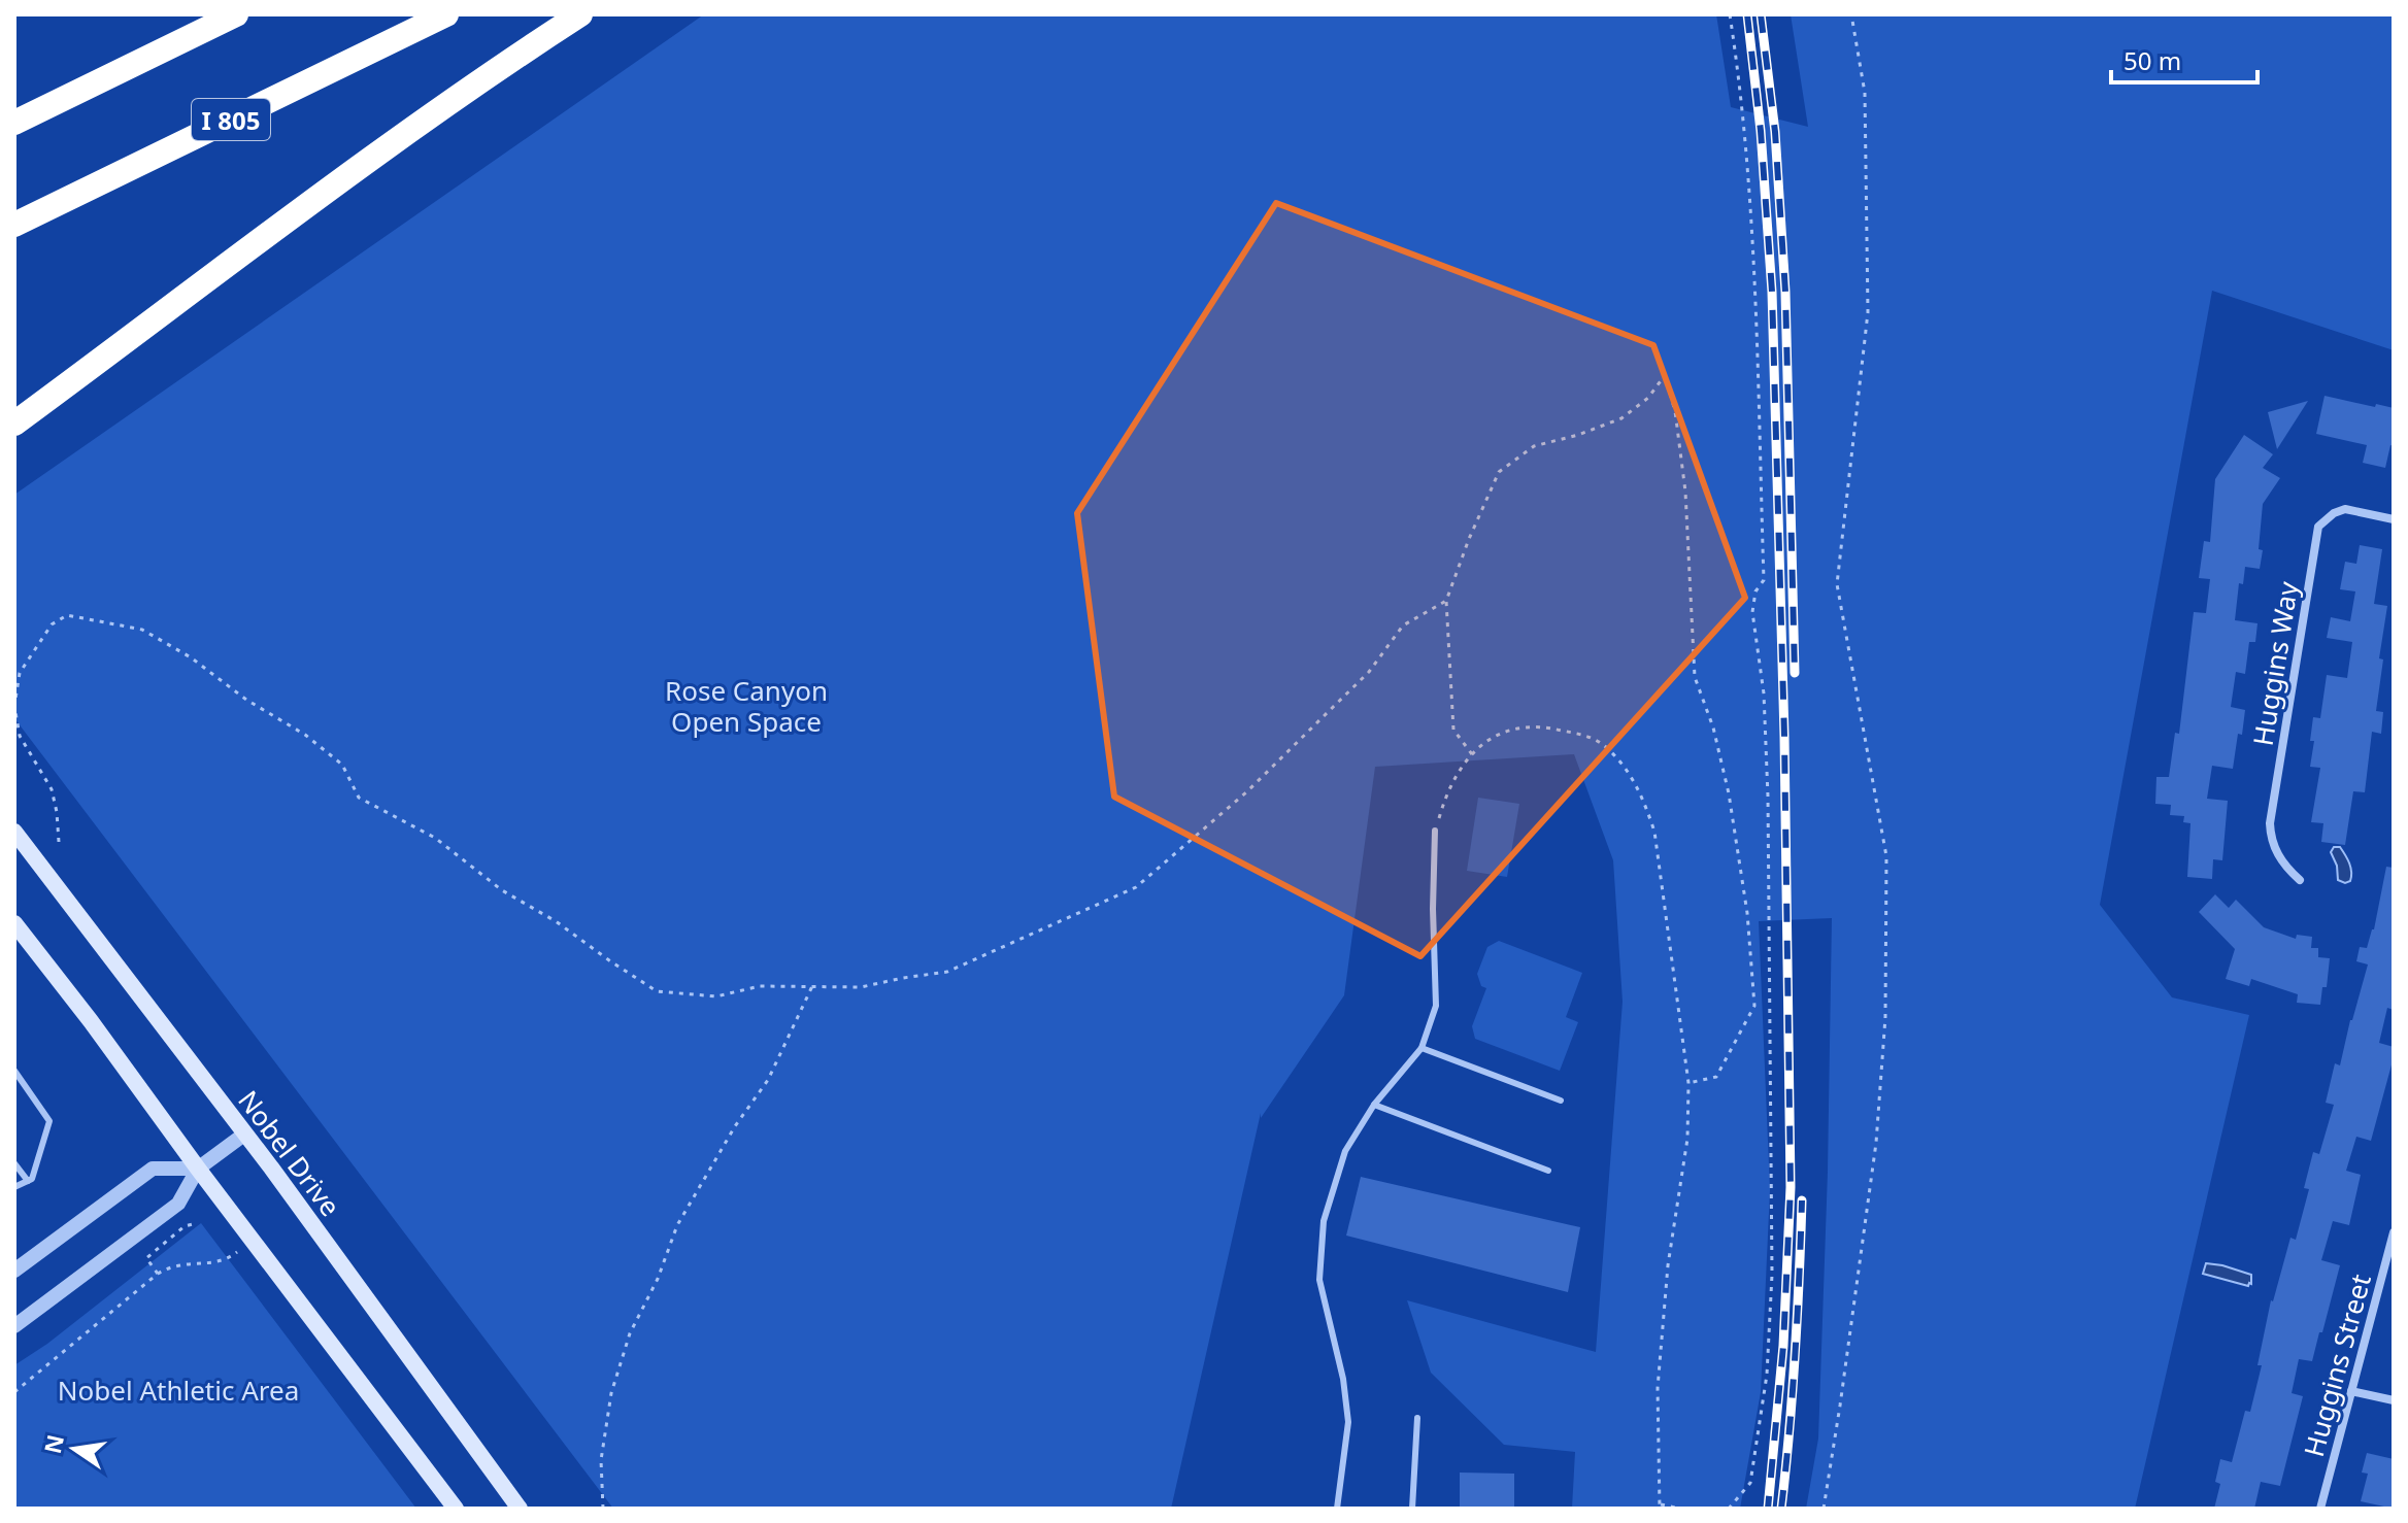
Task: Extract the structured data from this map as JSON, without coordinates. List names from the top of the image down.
{
  "streets": {
    "highway": ["I 805"],
    "main road": ["Nobel Drive"],
    "street": ["Huggins Way", "Huggins Street"]
  },
  "parks": ["Rose Canyon Open Space", "Nobel Athletic Area"],
  "scale_bar": "50 m",
  "north": "left"
}
